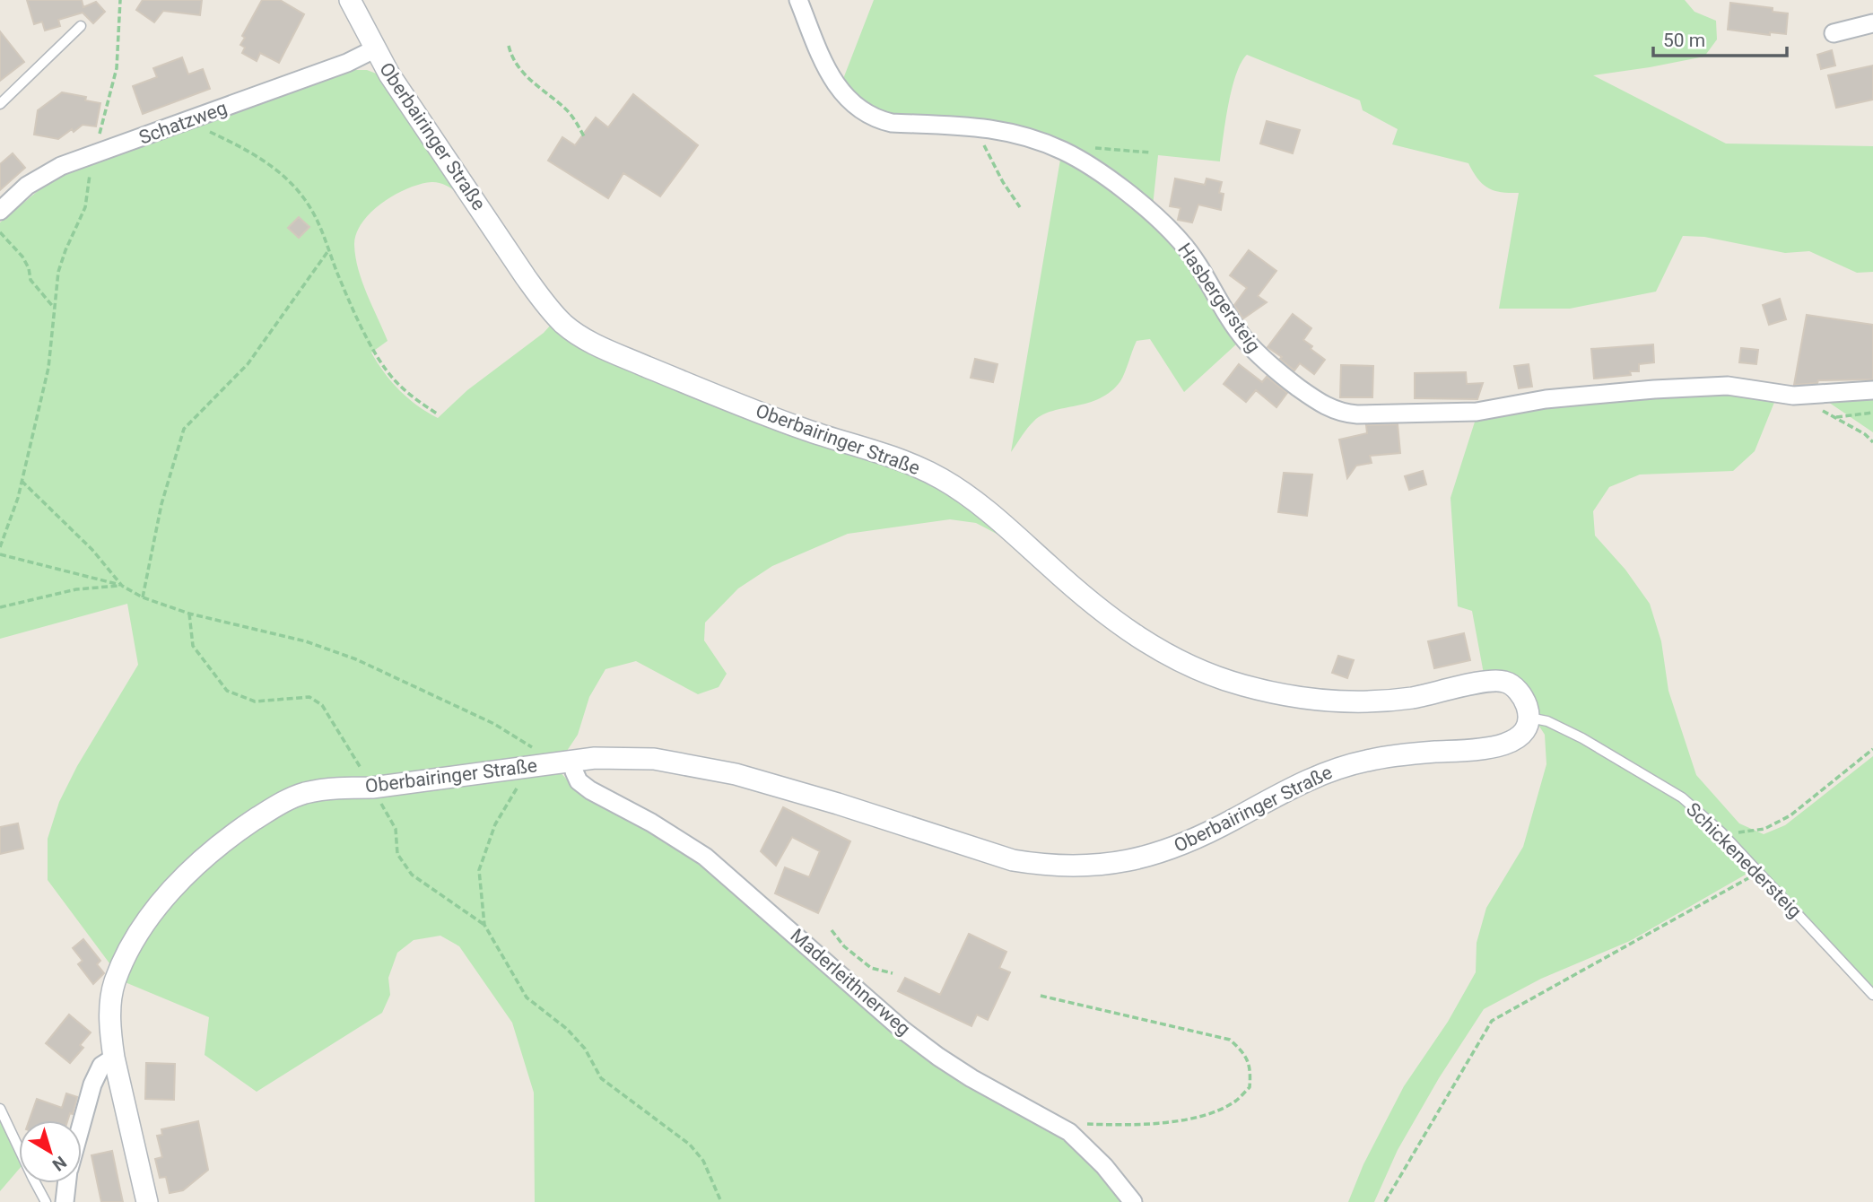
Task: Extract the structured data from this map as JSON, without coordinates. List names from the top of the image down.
{
  "streets": {
    "street": [
      "Schatzweg",
      "Oberbairinger Straße",
      "Hasbergersteig",
      "Maderleithnerweg"
    ],
    "lane": ["Schickenedersteig"]
  },
  "crossings": [
    ["Schatzweg", "Oberbairinger Straße"],
    ["Oberbairinger Straße", "Schickenedersteig"],
    ["Oberbairinger Straße", "Maderleithnerweg"]
  ],
  "scale_bar": "50 m",
  "north": "bottom right"
}
